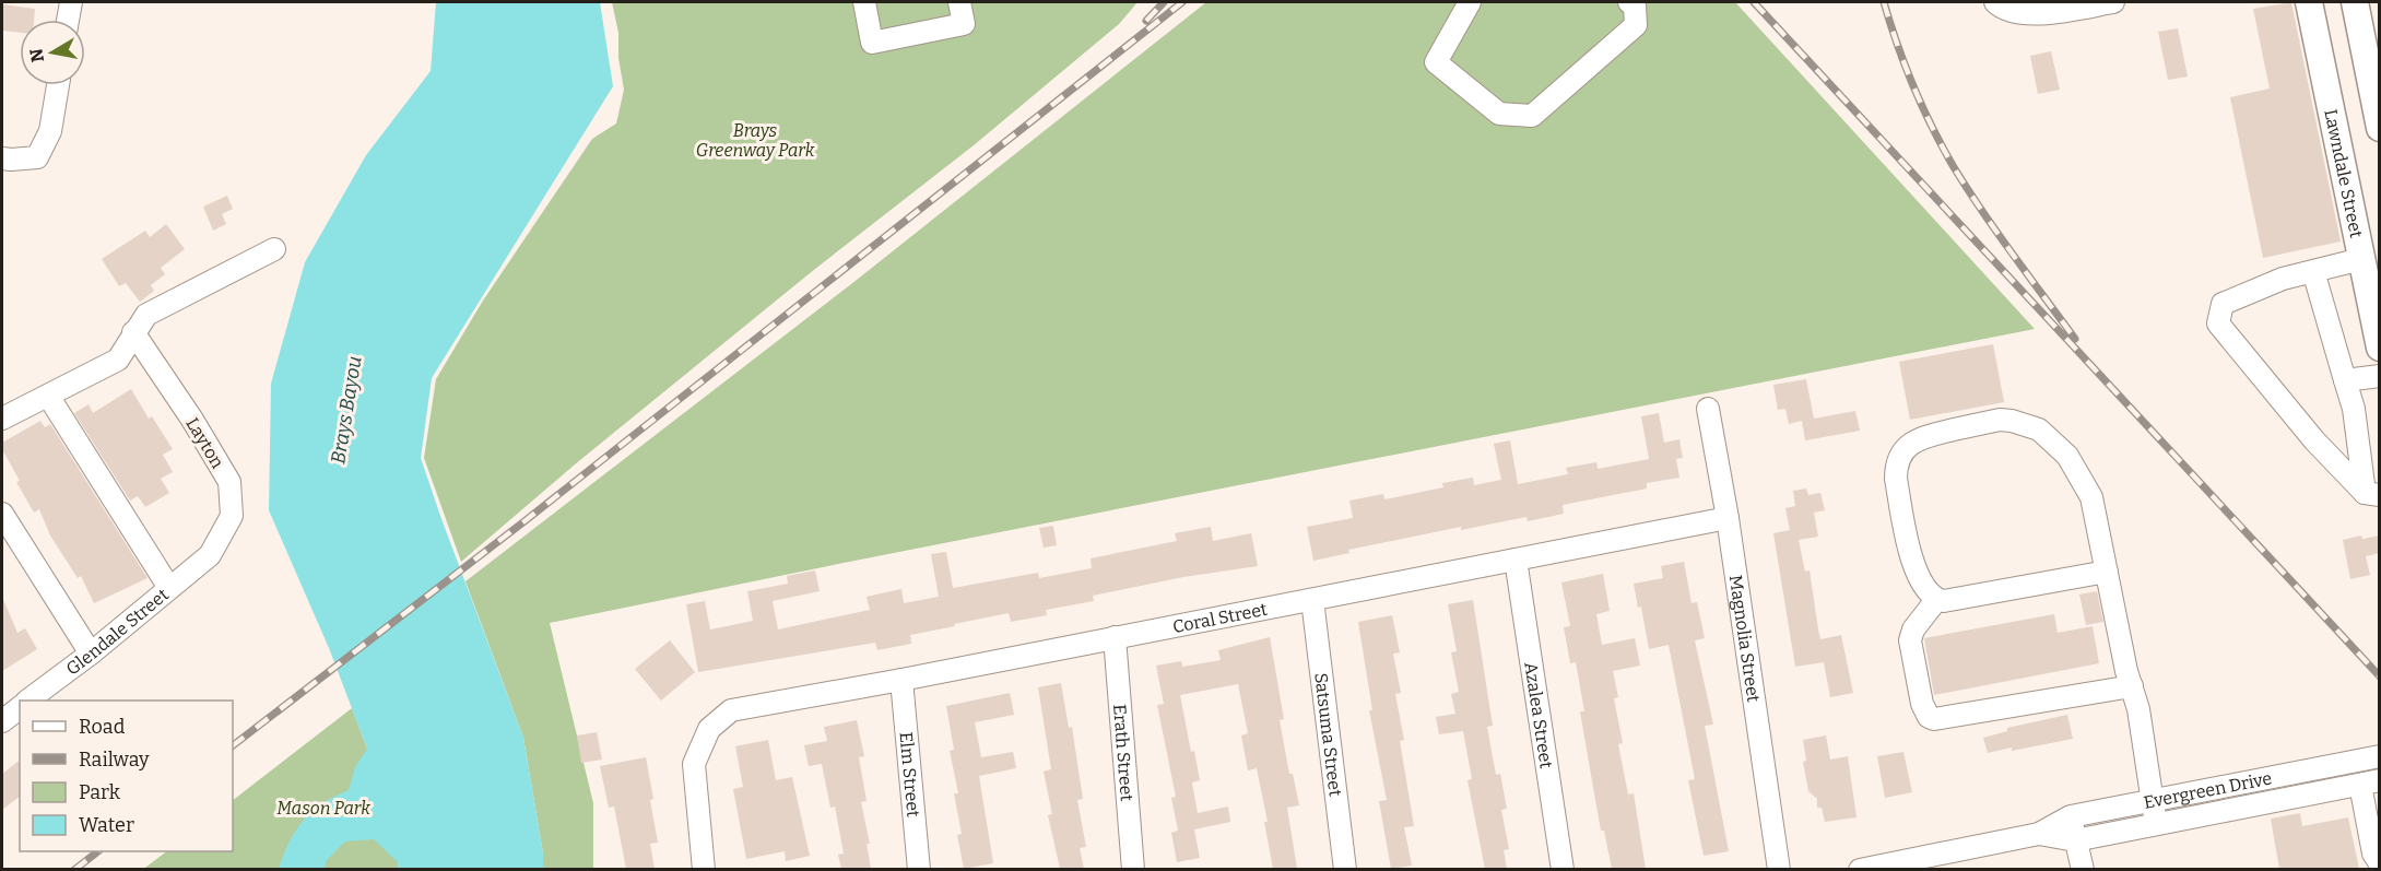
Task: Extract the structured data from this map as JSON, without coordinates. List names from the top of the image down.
{
  "streets": {
    "main road": ["Lawndale Street"],
    "street": [
      "Layton",
      "Coral Street",
      "Glendale Street",
      "Magnolia Street",
      "Azalea Street",
      "Satsuma Street",
      "Erath Street",
      "Elm Street",
      "Evergreen Drive"
    ]
  },
  "crossings": [
    ["Layton", "Glendale Street"],
    ["Coral Street", "Magnolia Street"],
    ["Coral Street", "Azalea Street"],
    ["Coral Street", "Satsuma Street"],
    ["Coral Street", "Erath Street"],
    ["Coral Street", "Elm Street"]
  ],
  "water": ["Brays Bayou"],
  "parks": ["Brays Greenway Park", "Mason Park"],
  "legend": [
    "Road",
    "Railway",
    "Park",
    "Water"
  ],
  "north": "left"
}
